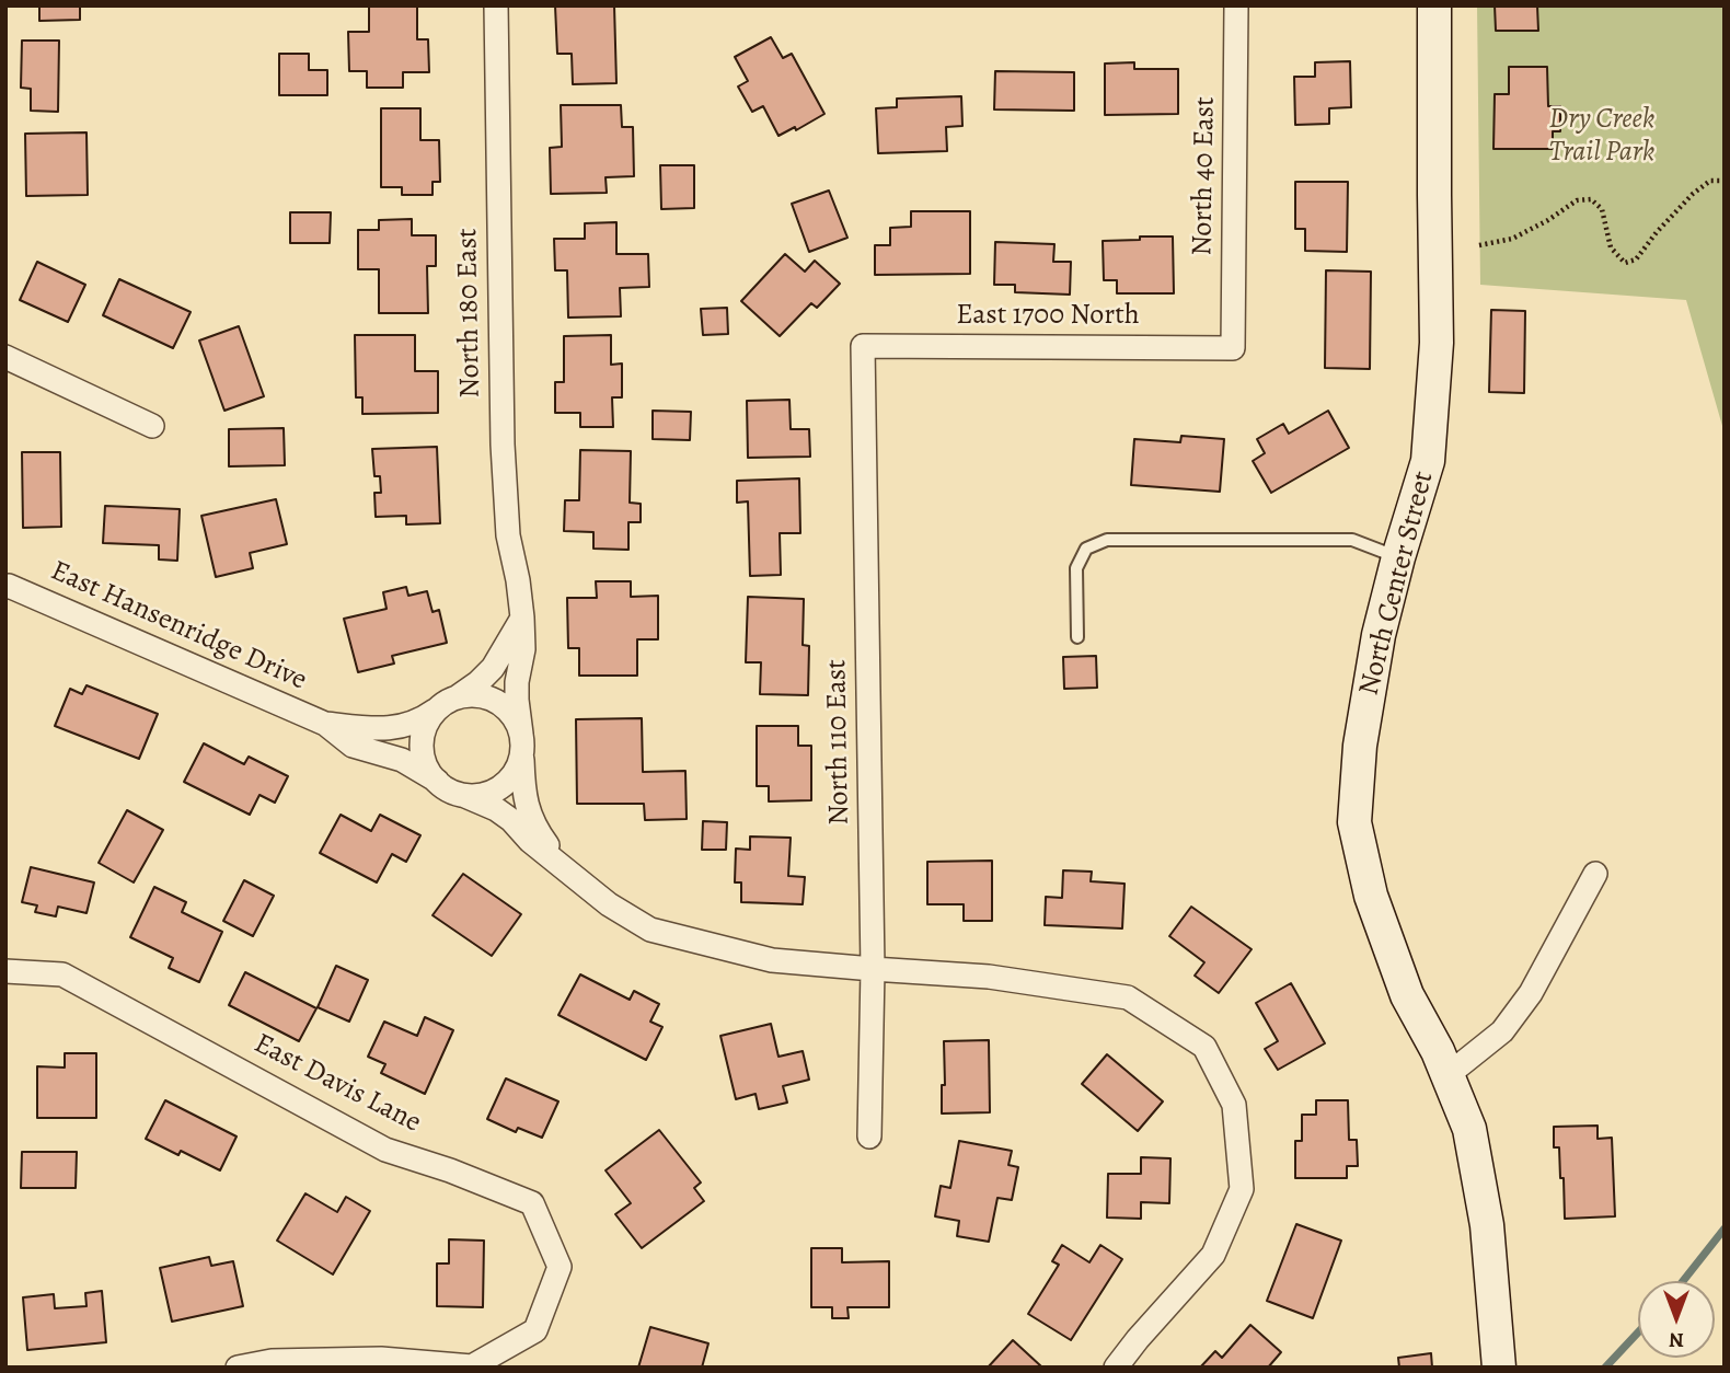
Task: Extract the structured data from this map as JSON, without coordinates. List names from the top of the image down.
{
  "streets": {
    "street": [
      "North 40 East",
      "North 180 East",
      "East 1700 North",
      "North Center Street",
      "East Hansenridge Drive",
      "North 110 East",
      "East Davis Lane"
    ]
  },
  "crossings": [
    ["North 40 East", "East 1700 North"],
    ["North 180 East", "East Hansenridge Drive"],
    ["East 1700 North", "North 110 East"]
  ],
  "parks": ["Dry Creek Trail Park"],
  "north": "bottom"
}
